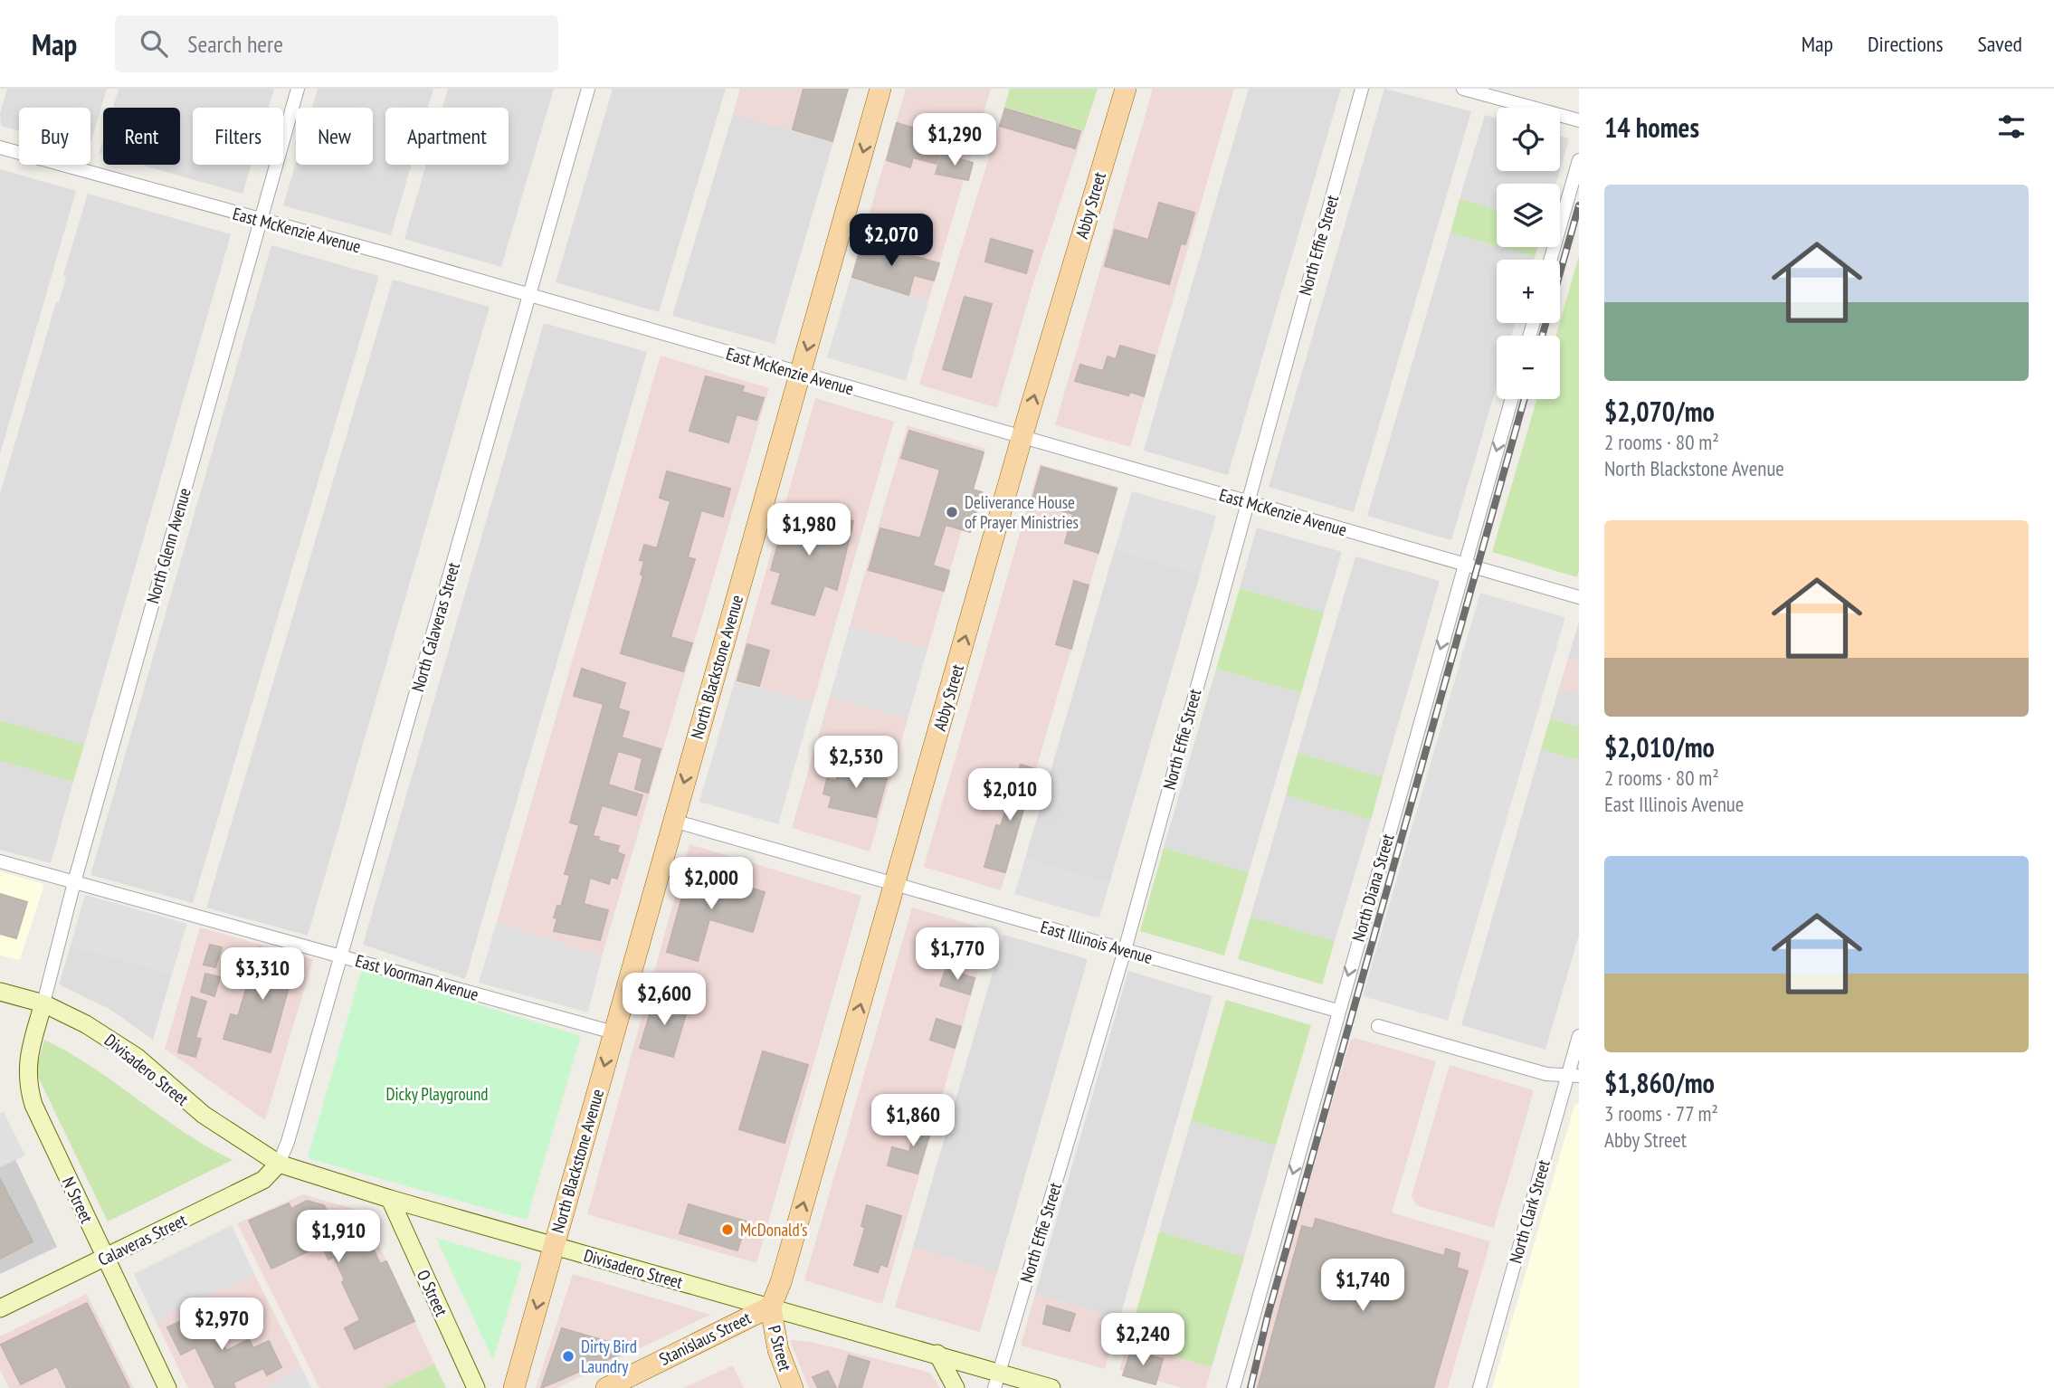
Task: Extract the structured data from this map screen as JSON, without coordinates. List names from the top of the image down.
{
  "streets": {
    "main road": [
      "Abby Street",
      "North Blackstone Avenue",
      "Stanislaus Street",
      "P Street"
    ],
    "street": [
      "East McKenzie Avenue",
      "North Effie Street",
      "North Glenn Avenue",
      "North Calaveras Street",
      "North Diana Street",
      "East Illinois Avenue",
      "East Voorman Avenue",
      "Divisadero Street",
      "N Street",
      "North Clark Street",
      "Calaveras Street",
      "O Street"
    ]
  },
  "crossings": [
    ["Abby Street", "East McKenzie Avenue"],
    ["Abby Street", "East Illinois Avenue"],
    ["Abby Street", "Divisadero Street"],
    ["Abby Street", "Stanislaus Street"],
    ["Abby Street", "P Street"],
    ["East McKenzie Avenue", "North Effie Street"],
    ["East McKenzie Avenue", "North Glenn Avenue"],
    ["East McKenzie Avenue", "North Calaveras Street"],
    ["East McKenzie Avenue", "North Blackstone Avenue"],
    ["East McKenzie Avenue", "North Diana Street"],
    ["North Effie Street", "East Illinois Avenue"],
    ["North Effie Street", "Divisadero Street"],
    ["North Glenn Avenue", "East Voorman Avenue"],
    ["North Glenn Avenue", "Divisadero Street"],
    ["North Glenn Avenue", "N Street"],
    ["North Calaveras Street", "East Voorman Avenue"],
    ["North Calaveras Street", "Divisadero Street"],
    ["North Calaveras Street", "Calaveras Street"],
    ["North Blackstone Avenue", "East Illinois Avenue"],
    ["North Blackstone Avenue", "East Voorman Avenue"],
    ["North Blackstone Avenue", "Divisadero Street"],
    ["North Diana Street", "East Illinois Avenue"],
    ["Divisadero Street", "N Street"],
    ["Divisadero Street", "Calaveras Street"],
    ["Divisadero Street", "O Street"],
    ["Divisadero Street", "Stanislaus Street"],
    ["Divisadero Street", "P Street"],
    ["N Street", "Calaveras Street"],
    ["Stanislaus Street", "P Street"]
  ],
  "one_way": ["Abby Street", "North Blackstone Avenue", "North Diana Street"],
  "parks": ["Dicky Playground"],
  "places": ["Deliverance House of Prayer Ministries", "McDonald's", "Dirty Bird Laundry"],
  "page": {
    "header": "Map",
    "search": "Search here",
    "nav": ["Map", "Directions", "Saved"],
    "heading": "14 homes",
    "map_buttons": ["+", "−"],
    "chip": [
      "Buy",
      "Rent",
      "Filters",
      "New",
      "Apartment"
    ],
    "price": [
      "$1,290",
      "$2,070",
      "$1,980",
      "$2,530",
      "$2,010",
      "$2,000",
      "$1,770",
      "$3,310",
      "$2,600",
      "$1,860",
      "$1,910",
      "$1,740",
      "$2,970",
      "$2,240"
    ],
    "list": [
      {
        "name": "$2,070/mo",
        "note": "2 rooms · 80 m² · North Blackstone Avenue"
      },
      {
        "name": "$2,010/mo",
        "note": "2 rooms · 80 m² · East Illinois Avenue"
      },
      {
        "name": "$1,860/mo",
        "note": "3 rooms · 77 m² · Abby Street"
      }
    ]
  }
}
